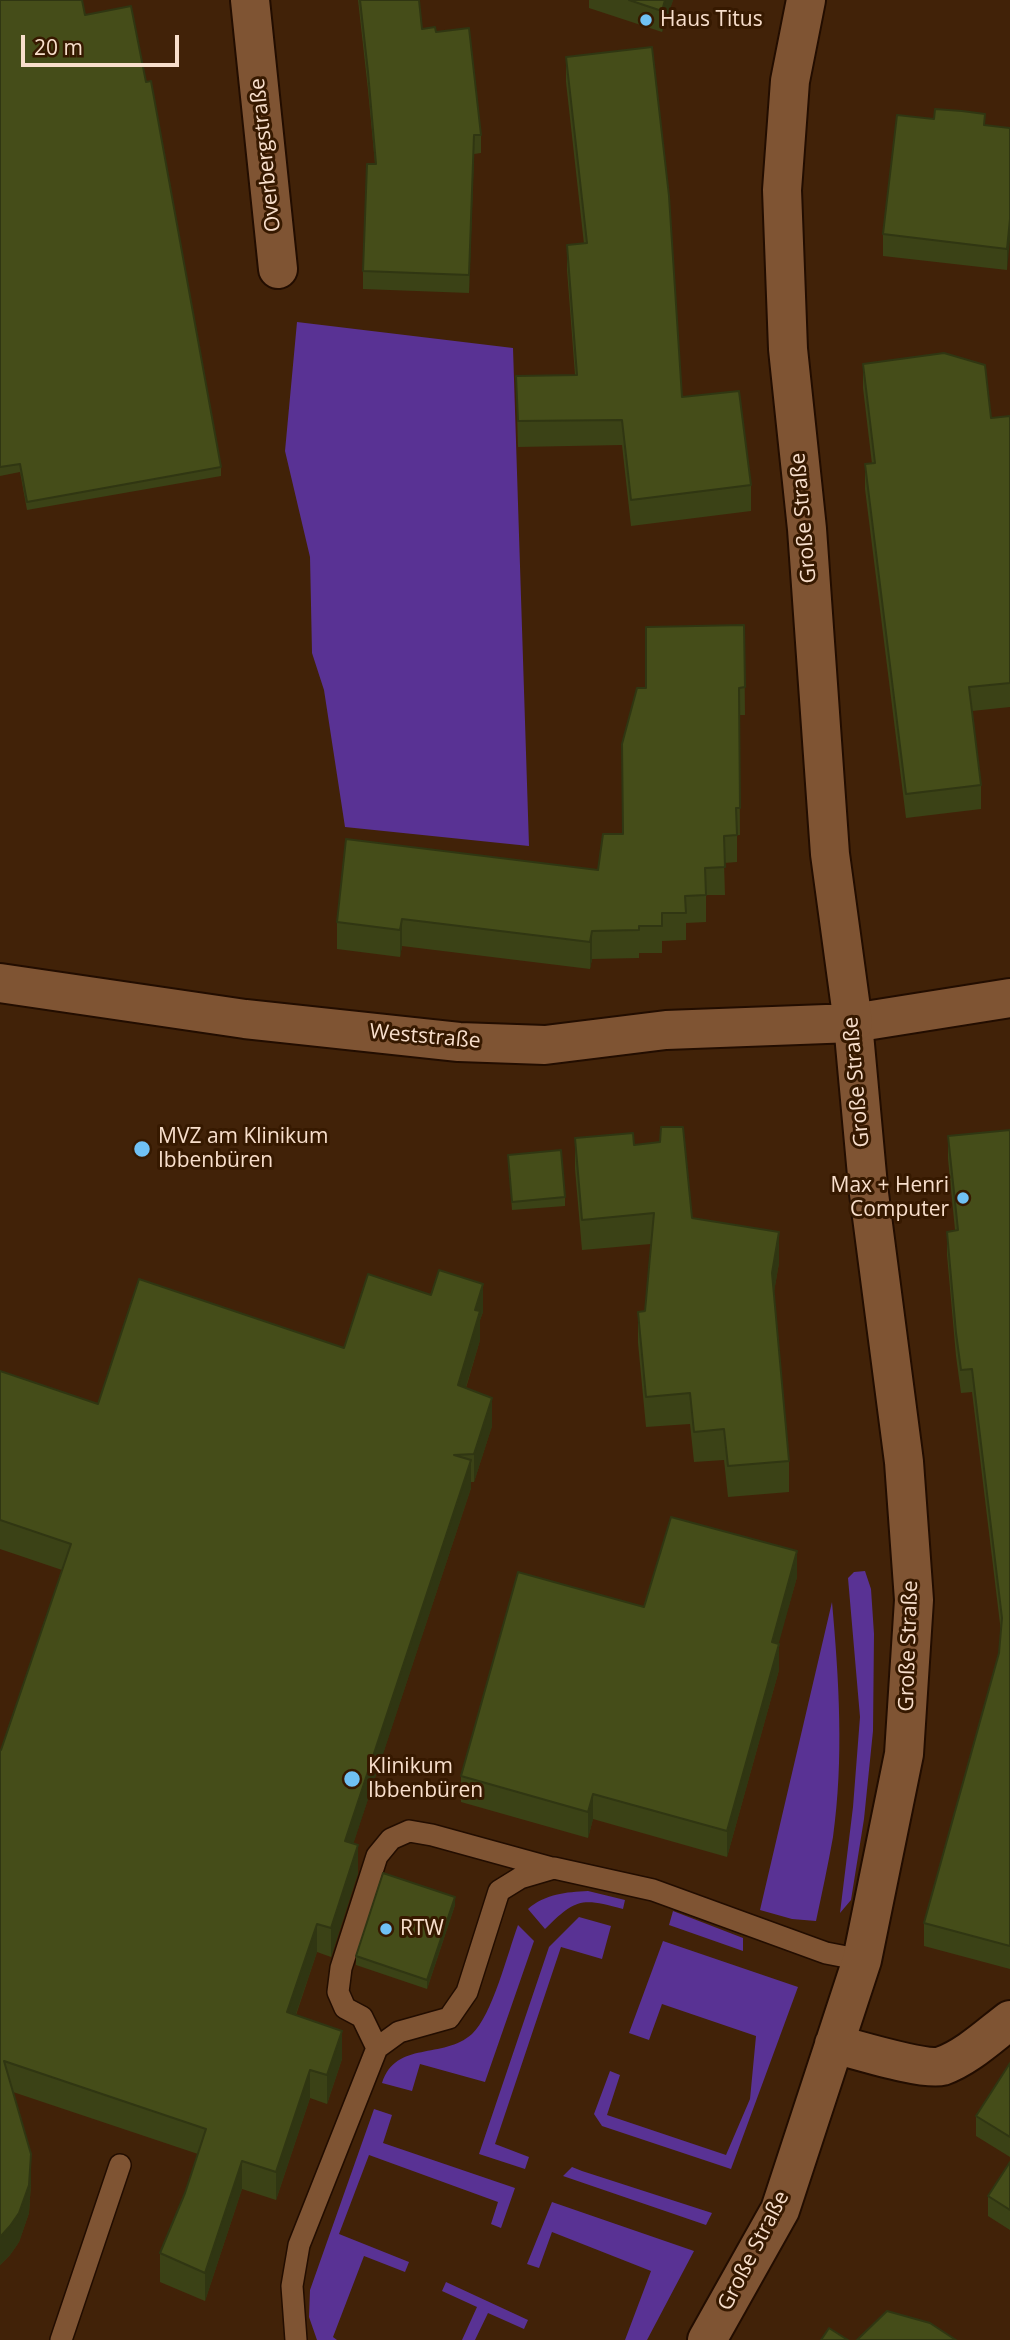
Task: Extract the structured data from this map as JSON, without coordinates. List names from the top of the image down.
{
  "streets": {
    "street": ["Overbergstraße", "Große Straße", "Weststraße"]
  },
  "crossings": [
    ["Große Straße", "Weststraße"]
  ],
  "places": [
    "Haus Titus",
    "MVZ am Klinikum Ibbenbüren",
    "Max + Henri Computer",
    "Klinikum Ibbenbüren",
    "RTW"
  ],
  "scale_bar": "20 m"
}
